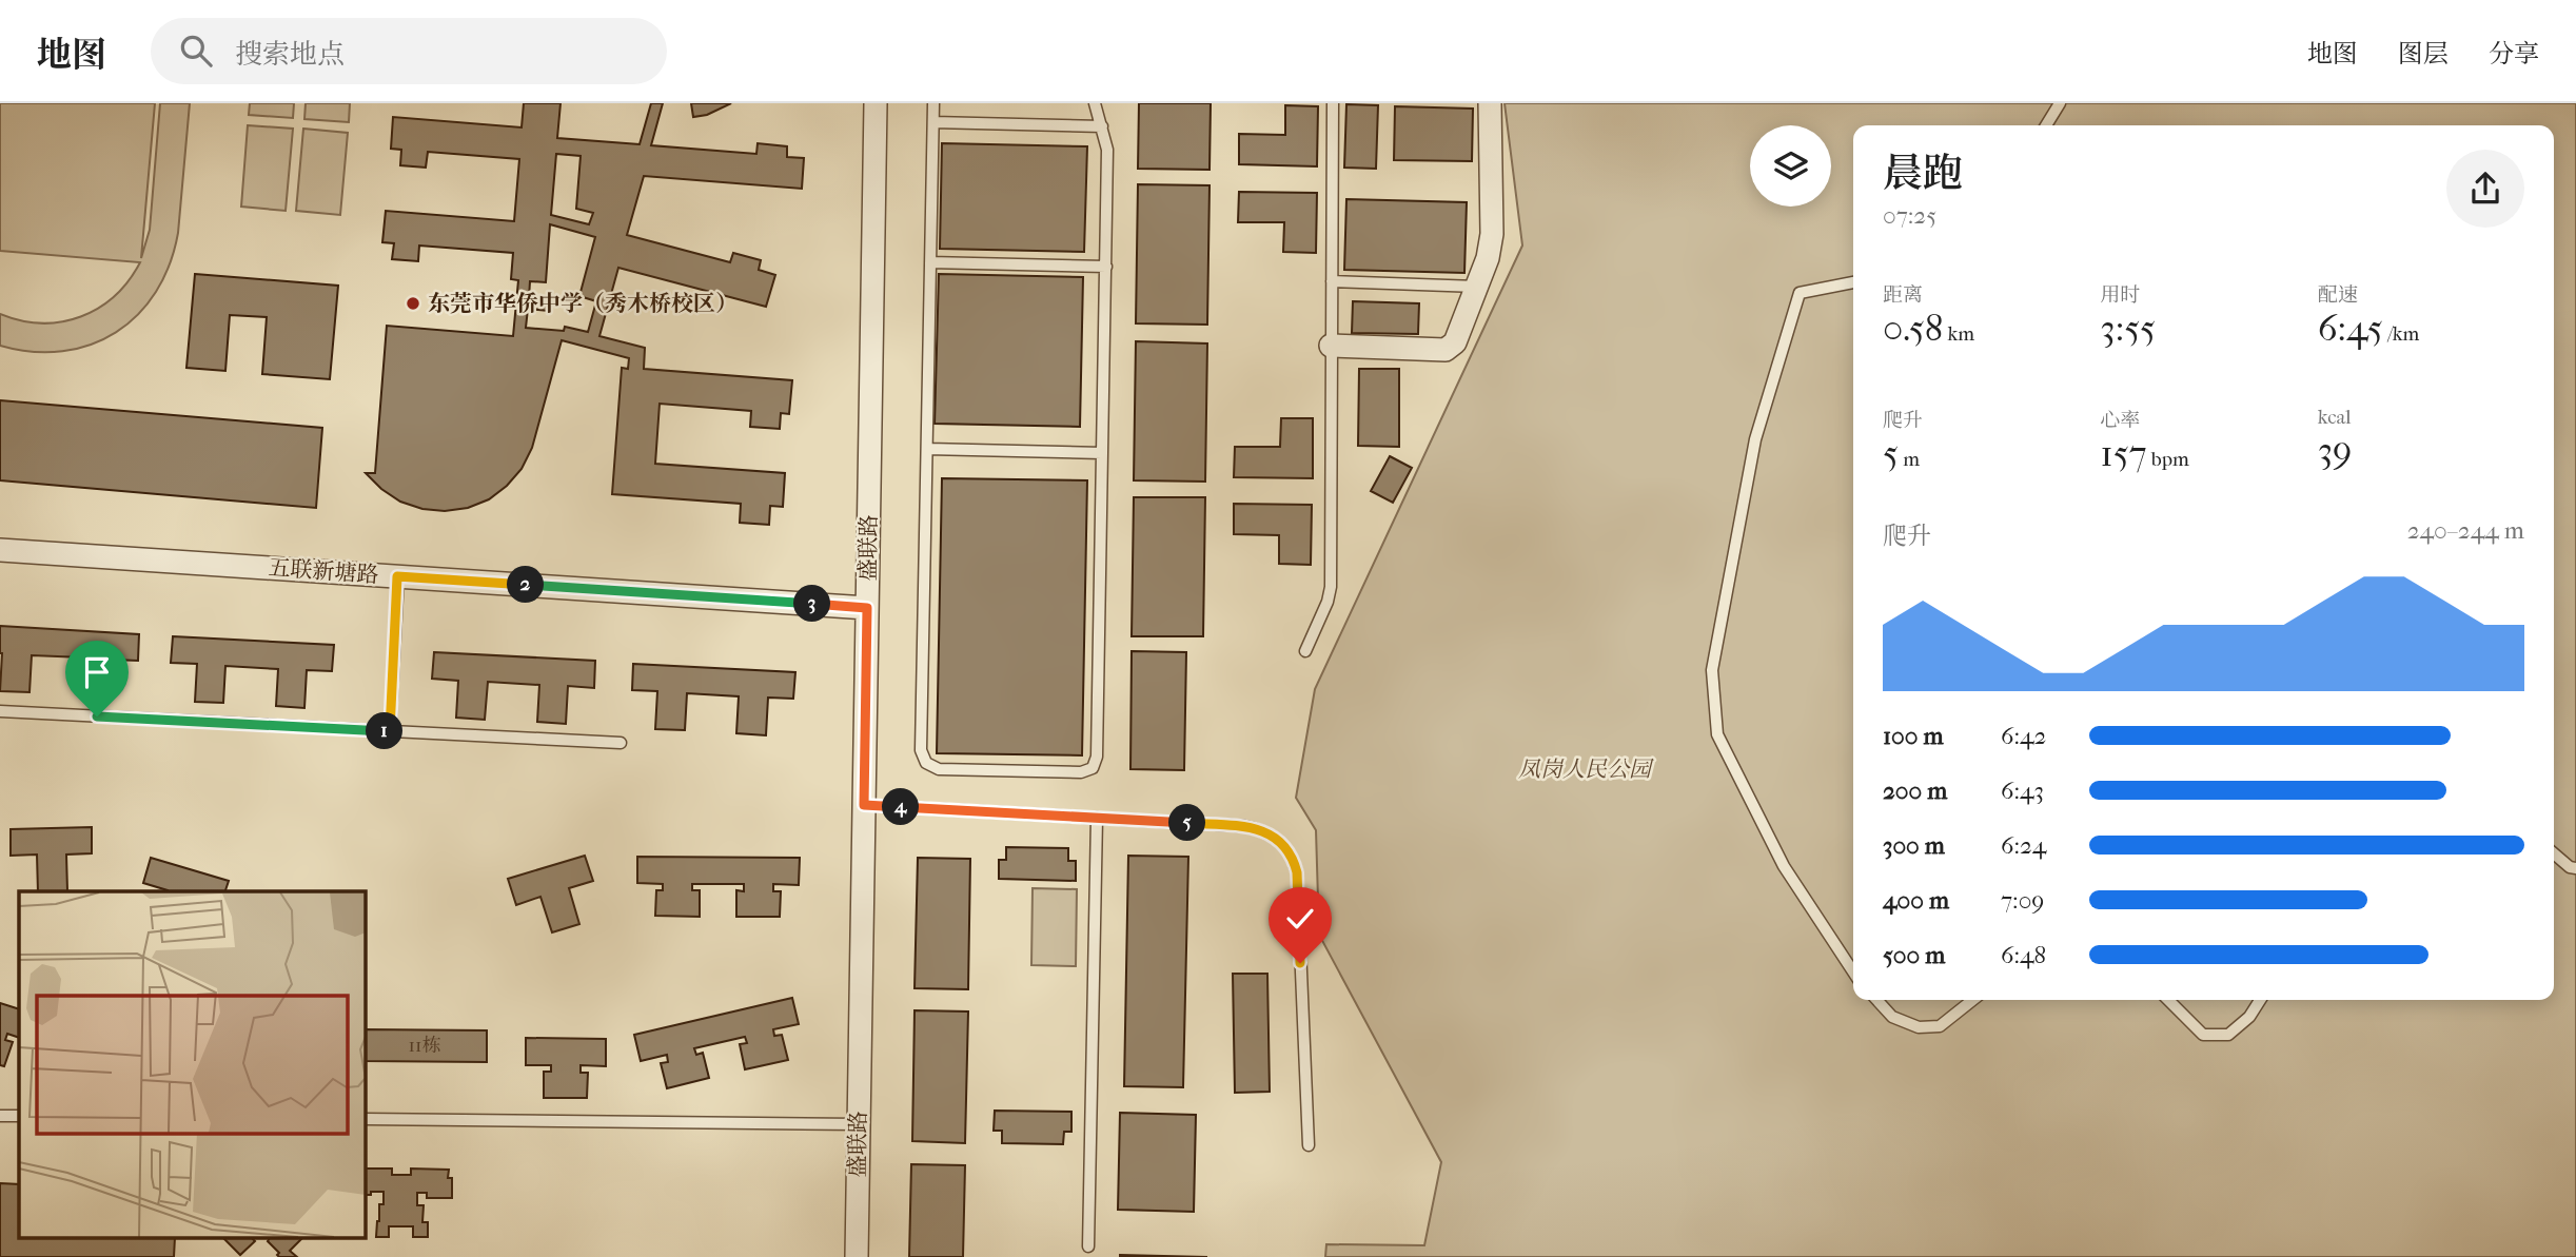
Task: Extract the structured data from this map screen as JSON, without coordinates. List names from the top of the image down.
{
  "streets": {
    "street": ["盛联路", "五联新塘路"]
  },
  "crossings": [
    ["盛联路", "五联新塘路"]
  ],
  "parks": ["凤岗人民公园"],
  "places": ["东莞市华侨中学（秀木桥校区）"],
  "house_numbers": ["11栋"],
  "page": {
    "header": "地图",
    "search": "搜索地点",
    "nav": ["地图", "图层", "分享"],
    "heading": ["晨跑", "07:25"],
    "stats": [
      ["距离", "0.58 km"],
      ["用时", "3:55"],
      ["配速", "6:45 /km"],
      ["爬升", "5 m"],
      ["心率", "157 bpm"],
      ["kcal", "39"]
    ],
    "chart": ["爬升", "240–244 m"],
    "pins": [
      "2",
      "3",
      "1",
      "4",
      "5"
    ],
    "list": [
      {
        "name": "100 m",
        "note": "6:42"
      },
      {
        "name": "200 m",
        "note": "6:43"
      },
      {
        "name": "300 m",
        "note": "6:24"
      },
      {
        "name": "400 m",
        "note": "7:09"
      },
      {
        "name": "500 m",
        "note": "6:48"
      }
    ]
  }
}
